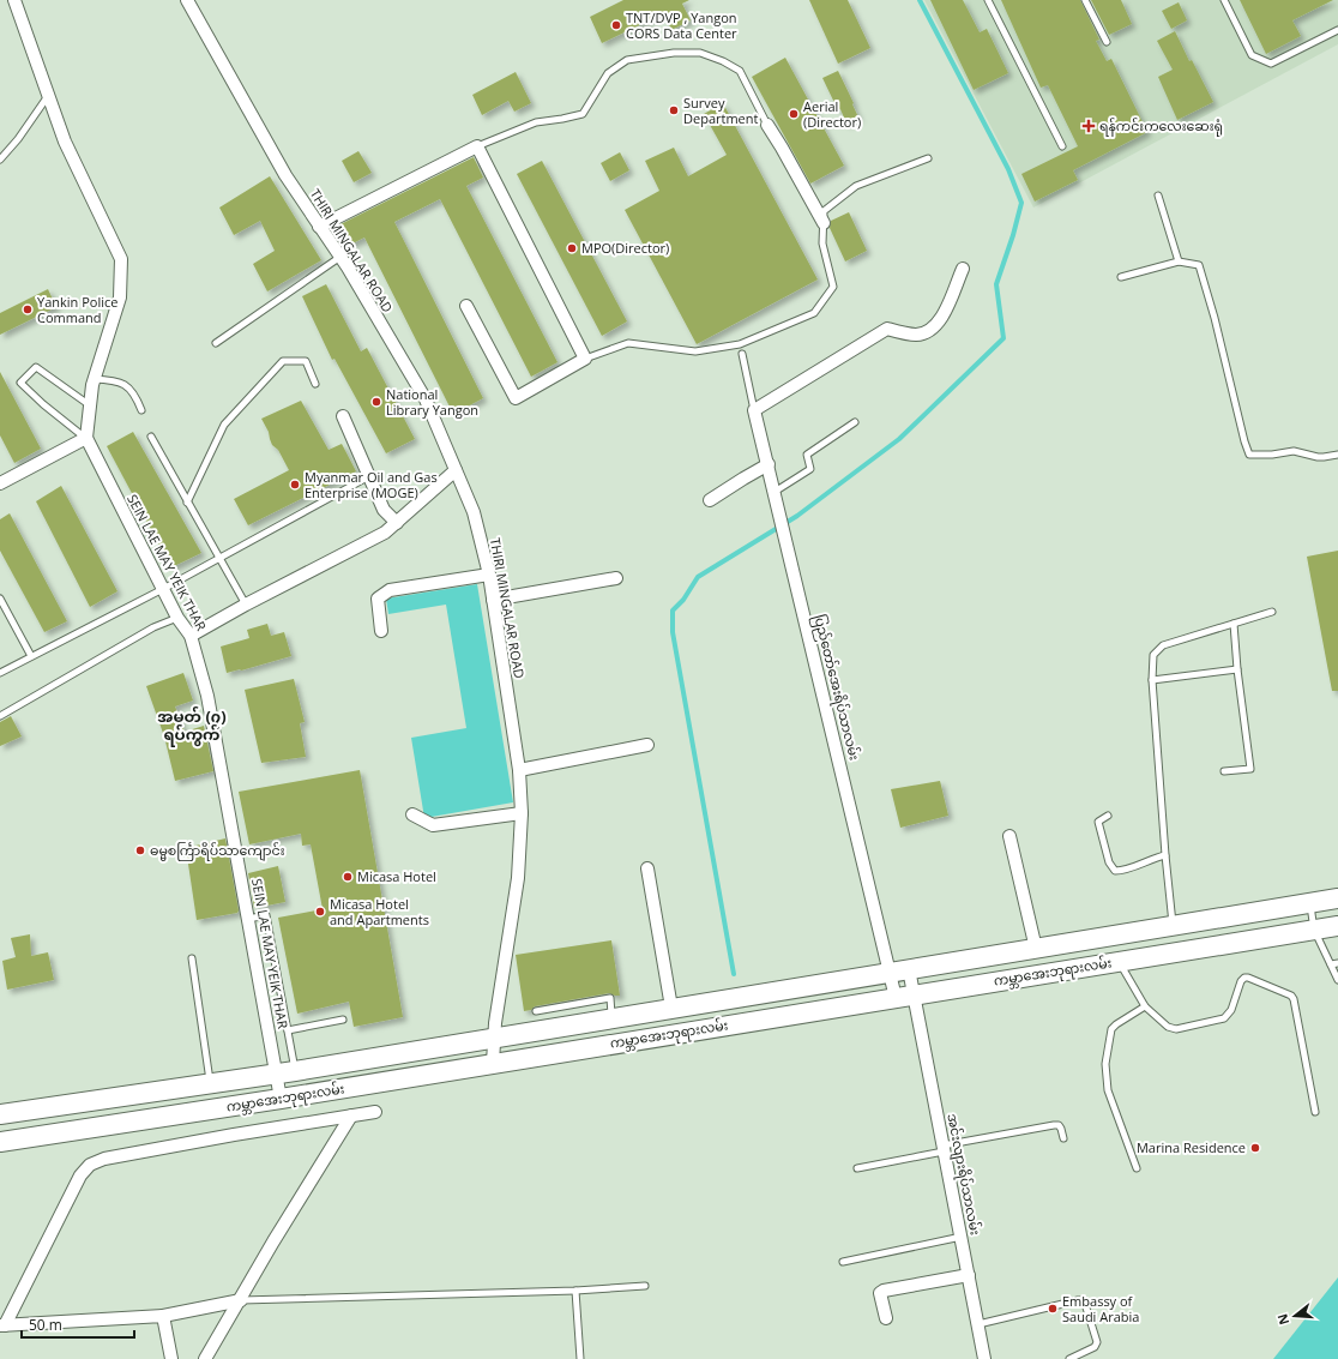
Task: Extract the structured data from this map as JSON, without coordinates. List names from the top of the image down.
{
  "streets": {
    "main road": ["ကမ္ဘာအေးဘုရားလမ်း"],
    "street": [
      "THIRI MINGALAR ROAD",
      "SEIN LAE MAY YEIK THAR",
      "ပြည်တော်အေးရိပ်သာလမ်း",
      "အင်းလျားရိပ်သာလမ်း"
    ]
  },
  "crossings": [
    ["THIRI MINGALAR ROAD", "ကမ္ဘာအေးဘုရားလမ်း"],
    ["SEIN LAE MAY YEIK THAR", "ကမ္ဘာအေးဘုရားလမ်း"],
    ["ပြည်တော်အေးရိပ်သာလမ်း", "ကမ္ဘာအေးဘုရားလမ်း"],
    ["ပြည်တော်အေးရိပ်သာလမ်း", "အင်းလျားရိပ်သာလမ်း"],
    ["ကမ္ဘာအေးဘုရားလမ်း", "အင်းလျားရိပ်သာလမ်း"]
  ],
  "districts": ["အမှတ် (၇) ရပ်ကွက်"],
  "places": {
    "other": [
      "TNT/DVP , Yangon CORS Data Center",
      "Survey Department",
      "Aerial (Director)",
      "MPO(Director)",
      "Yankin Police Command",
      "National Library Yangon",
      "Myanmar Oil and Gas Enterprise (MOGE)",
      "ဓမ္မစင်္ကြာရိပ်သာကျောင်း",
      "Micasa Hotel",
      "Micasa Hotel and Apartments",
      "Marina Residence",
      "Embassy of Saudi Arabia"
    ],
    "health": ["ရန်ကင်းကလေးဆေးရုံ"]
  },
  "scale_bar": "50 m",
  "north": "left"
}
